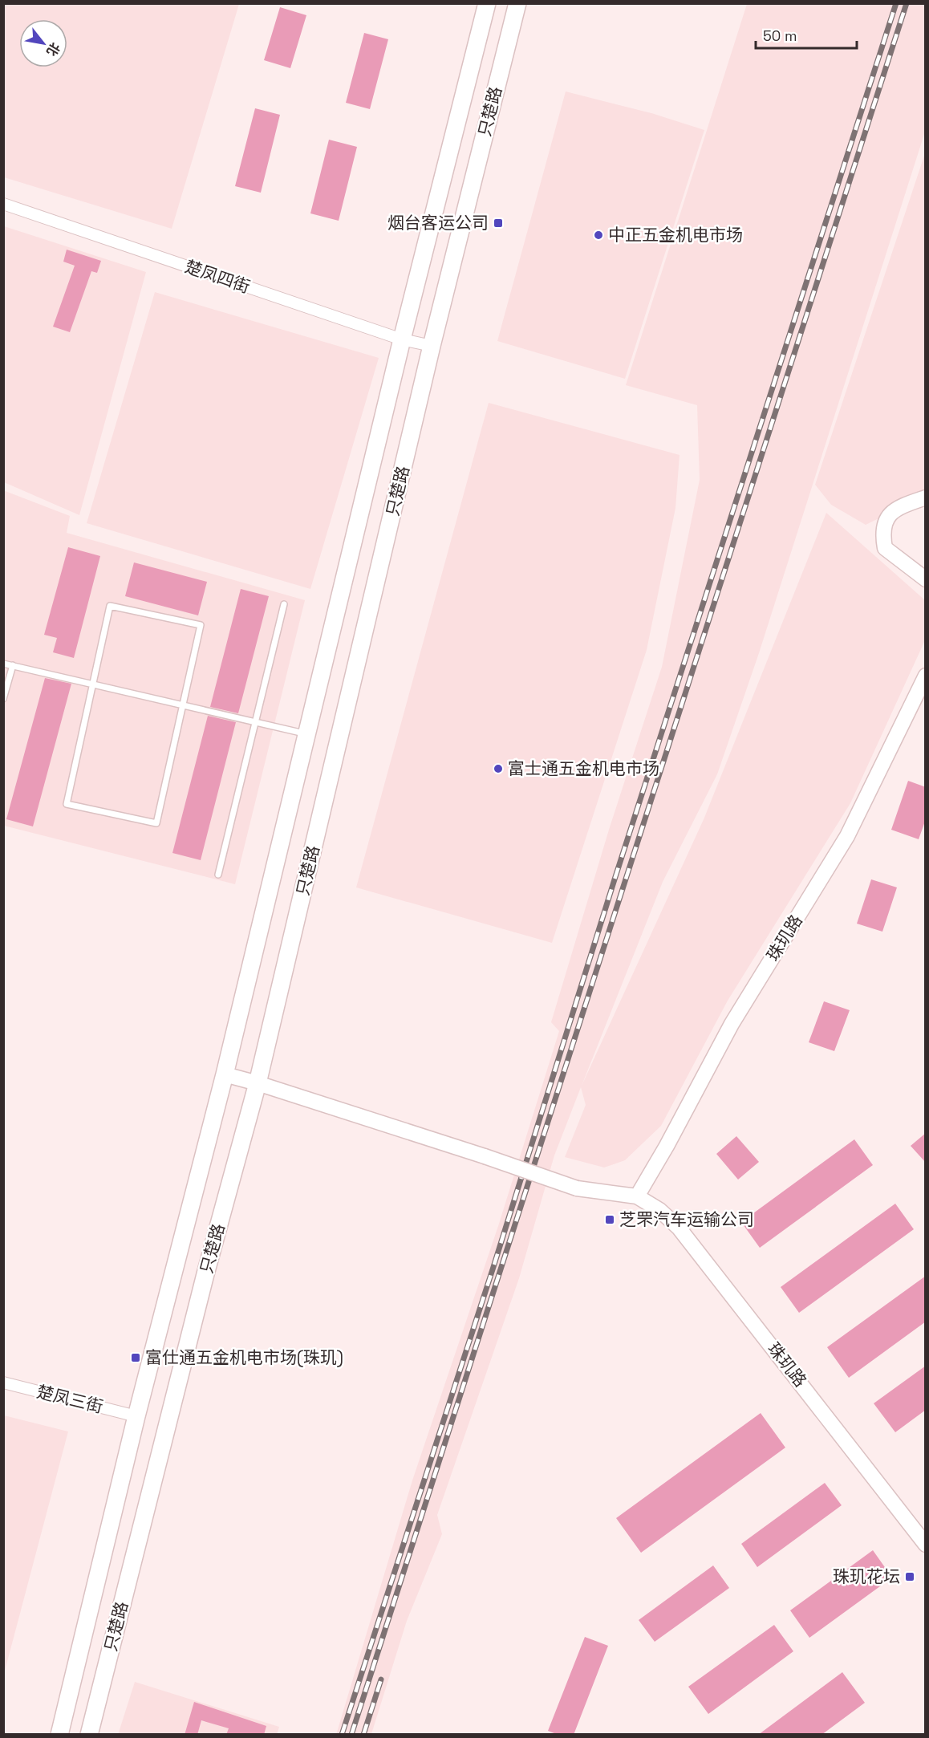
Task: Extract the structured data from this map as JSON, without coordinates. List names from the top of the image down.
{
  "streets": {
    "main road": ["只楚路"],
    "street": ["楚凤四街", "珠玑路", "楚凤三街"]
  },
  "crossings": [
    ["只楚路", "楚凤四街"],
    ["只楚路", "珠玑路"],
    ["只楚路", "楚凤三街"]
  ],
  "places": {
    "transit": [
      "烟台客运公司",
      "芝罘汽车运输公司",
      "富仕通五金机电市场(珠玑)",
      "珠玑花坛"
    ],
    "other": ["中正五金机电市场", "富士通五金机电市场"]
  },
  "scale_bar": "50 m",
  "north": "bottom right"
}
